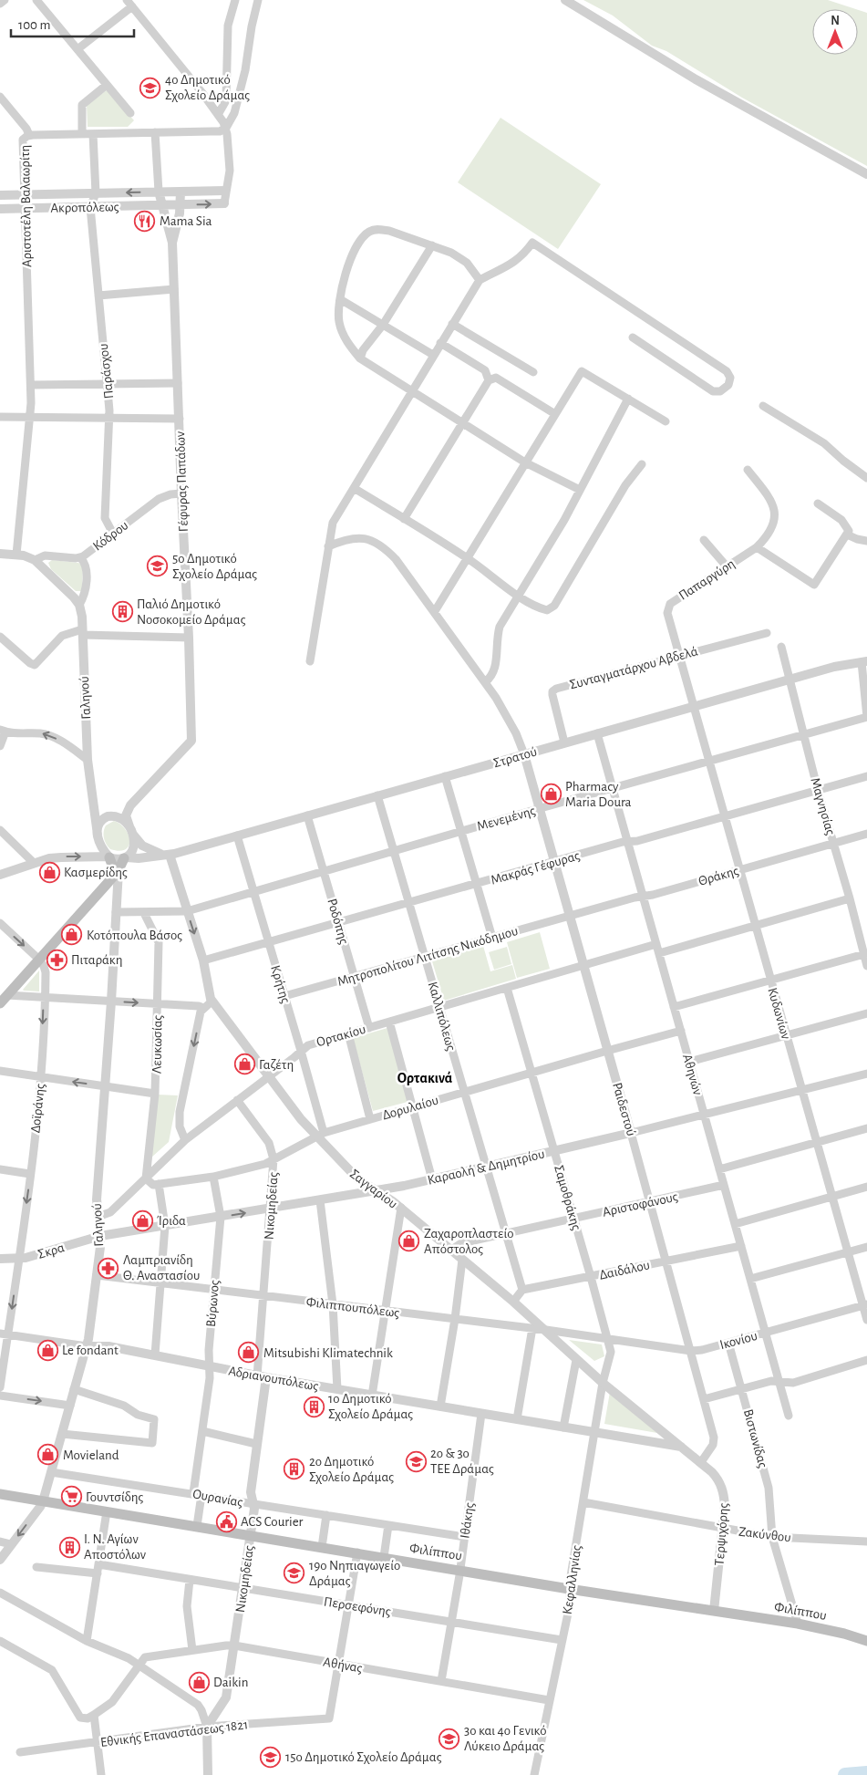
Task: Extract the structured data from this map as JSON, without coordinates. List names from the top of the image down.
{
  "streets": {
    "main road": ["Φιλίππου"],
    "street": [
      "Αριστοτέλη Βαλαωρίτη",
      "Ακροπόλεως",
      "Παράσχου",
      "Γέφυρας Παπάδων",
      "Κόδρου",
      "Παπαργύρη",
      "Συνταγματάρχου Αβδελά",
      "Γαληνού",
      "Στρατού",
      "Μαγνησίας",
      "Μενεμένης",
      "Μακράς Γέφυρας",
      "Θράκης",
      "Ροδόπης",
      "Μητροπολίτου Λιτίτσης Νικόδημου",
      "Κρήτης",
      "Κυδωνίων",
      "Καλλιπόλεως",
      "Ορτακίου",
      "Λευκωσίας",
      "Αθηνών",
      "Δορυλαίου",
      "Δοϊράνης",
      "Ραιδεστού",
      "Καραολή & Δημητρίου",
      "Σαγγαρίου",
      "Σαμοθράκης",
      "Αριστοφάνους",
      "Νικομηδείας",
      "Σκρα",
      "Δαιδάλου",
      "Βύρωνος",
      "Φιλιππουπόλεως",
      "Ικονίου",
      "Αδριανουπόλεως",
      "Βιστωνίδας",
      "Ουρανίας",
      "Ιθάκης",
      "Τερψιχόρης",
      "Ζακύνθου",
      "Κεφαλληνίας",
      "Περσεφόνης",
      "Αθήνας",
      "Εθνικής Επαναστάσεως 1821"
    ]
  },
  "crossings": [
    ["Αριστοτέλη Βαλαωρίτη", "Ακροπόλεως"],
    ["Αριστοτέλη Βαλαωρίτη", "Κόδρου"],
    ["Ακροπόλεως", "Παράσχου"],
    ["Παράσχου", "Κόδρου"],
    ["Γέφυρας Παπάδων", "Κόδρου"],
    ["Γέφυρας Παπάδων", "Γαληνού"],
    ["Γέφυρας Παπάδων", "Στρατού"],
    ["Κόδρου", "Γαληνού"],
    ["Παπαργύρη", "Συνταγματάρχου Αβδελά"],
    ["Παπαργύρη", "Στρατού"],
    ["Παπαργύρη", "Κυδωνίων"],
    ["Συνταγματάρχου Αβδελά", "Στρατού"],
    ["Γαληνού", "Στρατού"],
    ["Γαληνού", "Μενεμένης"],
    ["Γαληνού", "Ορτακίου"],
    ["Γαληνού", "Καραολή & Δημητρίου"],
    ["Γαληνού", "Σκρα"],
    ["Γαληνού", "Φιλιππουπόλεως"],
    ["Γαληνού", "Αδριανουπόλεως"],
    ["Γαληνού", "Ουρανίας"],
    ["Γαληνού", "Φιλίππου"],
    ["Στρατού", "Μαγνησίας"],
    ["Στρατού", "Ροδόπης"],
    ["Στρατού", "Κρήτης"],
    ["Στρατού", "Κυδωνίων"],
    ["Στρατού", "Καλλιπόλεως"],
    ["Στρατού", "Αθηνών"],
    ["Στρατού", "Ραιδεστού"],
    ["Στρατού", "Σαγγαρίου"],
    ["Μαγνησίας", "Μενεμένης"],
    ["Μαγνησίας", "Μακράς Γέφυρας"],
    ["Μαγνησίας", "Θράκης"],
    ["Μενεμένης", "Ροδόπης"],
    ["Μενεμένης", "Κρήτης"],
    ["Μενεμένης", "Κυδωνίων"],
    ["Μενεμένης", "Καλλιπόλεως"],
    ["Μενεμένης", "Λευκωσίας"],
    ["Μενεμένης", "Αθηνών"],
    ["Μενεμένης", "Ραιδεστού"],
    ["Μενεμένης", "Σαγγαρίου"],
    ["Μακράς Γέφυρας", "Ροδόπης"],
    ["Μακράς Γέφυρας", "Κρήτης"],
    ["Μακράς Γέφυρας", "Κυδωνίων"],
    ["Μακράς Γέφυρας", "Καλλιπόλεως"],
    ["Μακράς Γέφυρας", "Αθηνών"],
    ["Μακράς Γέφυρας", "Ραιδεστού"],
    ["Μακράς Γέφυρας", "Σαγγαρίου"],
    ["Θράκης", "Μητροπολίτου Λιτίτσης Νικόδημου"],
    ["Θράκης", "Κυδωνίων"],
    ["Θράκης", "Αθηνών"],
    ["Θράκης", "Ραιδεστού"],
    ["Ροδόπης", "Μητροπολίτου Λιτίτσης Νικόδημου"],
    ["Ροδόπης", "Ορτακίου"],
    ["Μητροπολίτου Λιτίτσης Νικόδημου", "Κρήτης"],
    ["Μητροπολίτου Λιτίτσης Νικόδημου", "Καλλιπόλεως"],
    ["Μητροπολίτου Λιτίτσης Νικόδημου", "Ραιδεστού"],
    ["Κρήτης", "Ορτακίου"],
    ["Κρήτης", "Δορυλαίου"],
    ["Κρήτης", "Σαγγαρίου"],
    ["Κυδωνίων", "Καραολή & Δημητρίου"],
    ["Κυδωνίων", "Ικονίου"],
    ["Καλλιπόλεως", "Ορτακίου"],
    ["Καλλιπόλεως", "Δορυλαίου"],
    ["Καλλιπόλεως", "Καραολή & Δημητρίου"],
    ["Καλλιπόλεως", "Αριστοφάνους"],
    ["Καλλιπόλεως", "Δαιδάλου"],
    ["Ορτακίου", "Λευκωσίας"],
    ["Ορτακίου", "Αθηνών"],
    ["Ορτακίου", "Ραιδεστού"],
    ["Ορτακίου", "Σαγγαρίου"],
    ["Ορτακίου", "Σαμοθράκης"],
    ["Ορτακίου", "Νικομηδείας"],
    ["Αθηνών", "Δορυλαίου"],
    ["Αθηνών", "Καραολή & Δημητρίου"],
    ["Αθηνών", "Αριστοφάνους"],
    ["Αθηνών", "Δαιδάλου"],
    ["Αθηνών", "Ικονίου"],
    ["Δορυλαίου", "Ραιδεστού"],
    ["Δορυλαίου", "Σαγγαρίου"],
    ["Δορυλαίου", "Σαμοθράκης"],
    ["Δορυλαίου", "Νικομηδείας"],
    ["Δορυλαίου", "Βύρωνος"],
    ["Δοϊράνης", "Σκρα"],
    ["Δοϊράνης", "Αδριανουπόλεως"],
    ["Ραιδεστού", "Καραολή & Δημητρίου"],
    ["Ραιδεστού", "Αριστοφάνους"],
    ["Ραιδεστού", "Δαιδάλου"],
    ["Ραιδεστού", "Ικονίου"],
    ["Ραιδεστού", "Τερψιχόρης"],
    ["Καραολή & Δημητρίου", "Σαγγαρίου"],
    ["Καραολή & Δημητρίου", "Σαμοθράκης"],
    ["Καραολή & Δημητρίου", "Νικομηδείας"],
    ["Καραολή & Δημητρίου", "Σκρα"],
    ["Καραολή & Δημητρίου", "Βύρωνος"],
    ["Σαγγαρίου", "Σαμοθράκης"],
    ["Σαγγαρίου", "Αριστοφάνους"],
    ["Σαγγαρίου", "Φιλιππουπόλεως"],
    ["Σαγγαρίου", "Αδριανουπόλεως"],
    ["Σαγγαρίου", "Τερψιχόρης"],
    ["Σαγγαρίου", "Κεφαλληνίας"],
    ["Σαμοθράκης", "Αριστοφάνους"],
    ["Σαμοθράκης", "Δαιδάλου"],
    ["Σαμοθράκης", "Φιλιππουπόλεως"],
    ["Σαμοθράκης", "Ικονίου"],
    ["Σαμοθράκης", "Κεφαλληνίας"],
    ["Νικομηδείας", "Φιλιππουπόλεως"],
    ["Νικομηδείας", "Αδριανουπόλεως"],
    ["Νικομηδείας", "Ουρανίας"],
    ["Νικομηδείας", "Φιλίππου"],
    ["Νικομηδείας", "Περσεφόνης"],
    ["Νικομηδείας", "Αθήνας"],
    ["Νικομηδείας", "Εθνικής Επαναστάσεως 1821"],
    ["Βύρωνος", "Φιλιππουπόλεως"],
    ["Βύρωνος", "Αδριανουπόλεως"],
    ["Βύρωνος", "Ουρανίας"],
    ["Βύρωνος", "Φιλίππου"],
    ["Φιλιππουπόλεως", "Ικονίου"],
    ["Ικονίου", "Βιστωνίδας"],
    ["Αδριανουπόλεως", "Ιθάκης"],
    ["Αδριανουπόλεως", "Τερψιχόρης"],
    ["Αδριανουπόλεως", "Κεφαλληνίας"],
    ["Βιστωνίδας", "Ζακύνθου"],
    ["Βιστωνίδας", "Φιλίππου"],
    ["Ουρανίας", "Ιθάκης"],
    ["Ιθάκης", "Φιλίππου"],
    ["Ιθάκης", "Περσεφόνης"],
    ["Ιθάκης", "Αθήνας"],
    ["Τερψιχόρης", "Ζακύνθου"],
    ["Τερψιχόρης", "Φιλίππου"],
    ["Ζακύνθου", "Κεφαλληνίας"],
    ["Φιλίππου", "Κεφαλληνίας"],
    ["Κεφαλληνίας", "Περσεφόνης"],
    ["Κεφαλληνίας", "Αθήνας"],
    ["Αθήνας", "Εθνικής Επαναστάσεως 1821"]
  ],
  "one_way": ["Δοϊράνης"],
  "districts": ["Ορτακινά"],
  "places": {
    "school or university": [
      "4ο Δημοτικό Σχολείο Δράμας",
      "5ο Δημοτικό Σχολείο Δράμας",
      "2ο & 3ο ΤΕΕ Δράμας",
      "19ο Νηπιαγωγείο Δράμας",
      "3ο και 4ο Γενικό Λύκειο Δράμας",
      "15ο Δημοτικό Σχολείο Δράμας"
    ],
    "restaurant": ["Mama Sia"],
    "building": [
      "Παλιό Δημοτικό Νοσοκομείο Δράμας",
      "1ο Δημοτικό Σχολείο Δράμας",
      "2ο Δημοτικό Σχολείο Δράμας",
      "Ι. Ν. Αγίων Αποστόλων"
    ],
    "shop": [
      "Pharmacy Maria Doura",
      "Κασμερίδης",
      "Κοτόπουλα Βάσος",
      "Γαζέτη",
      "Ίριδα",
      "Ζαχαροπλαστείο Απόστολος",
      "Le fondant",
      "Mitsubishi Klimatechnik",
      "Movieland",
      "Daikin"
    ],
    "pharmacy": ["Πιταράκη", "Λαμπριανίδη Θ. Αναστασίου"],
    "supermarket": ["Γουντσίδης"],
    "public building": ["ACS Courier"]
  },
  "scale_bar": "100 m",
  "north": "top"
}
